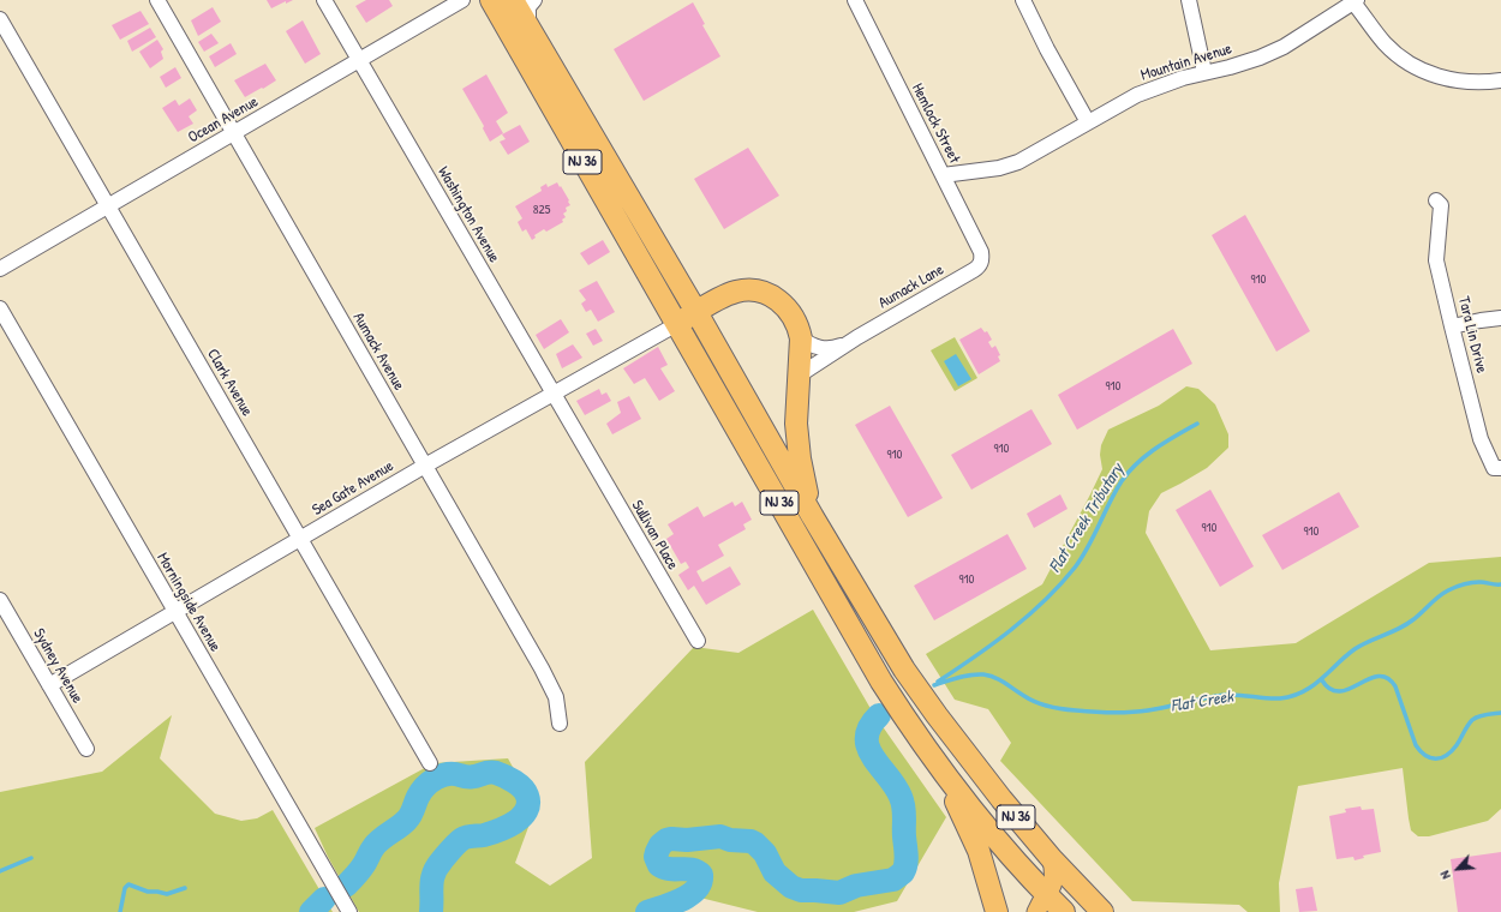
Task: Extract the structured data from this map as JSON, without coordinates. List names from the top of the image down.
{
  "streets": {
    "highway": ["NJ 36"],
    "street": [
      "Mountain Avenue",
      "Ocean Avenue",
      "Hemlock Street",
      "Washington Avenue",
      "Aumack Lane",
      "Tara Lin Drive",
      "Aumack Avenue",
      "Clark Avenue",
      "Sea Gate Avenue",
      "Sullivan Place",
      "Morningside Avenue",
      "Sydney Avenue"
    ]
  },
  "crossings": [
    ["Mountain Avenue", "Hemlock Street"],
    ["Ocean Avenue", "Washington Avenue"],
    ["Ocean Avenue", "Aumack Avenue"],
    ["Ocean Avenue", "Clark Avenue"],
    ["Hemlock Street", "Aumack Lane"],
    ["NJ 36", "Sea Gate Avenue"],
    ["Washington Avenue", "Sea Gate Avenue"],
    ["Washington Avenue", "Sullivan Place"],
    ["Aumack Avenue", "Sea Gate Avenue"],
    ["Clark Avenue", "Sea Gate Avenue"],
    ["Sea Gate Avenue", "Morningside Avenue"],
    ["Sea Gate Avenue", "Sydney Avenue"]
  ],
  "water": ["Flat Creek Tributary", "Flat Creek"],
  "house_numbers": [
    "825",
    "910",
    "910",
    "910",
    "910",
    "910",
    "910",
    "910"
  ],
  "north": "bottom left"
}
